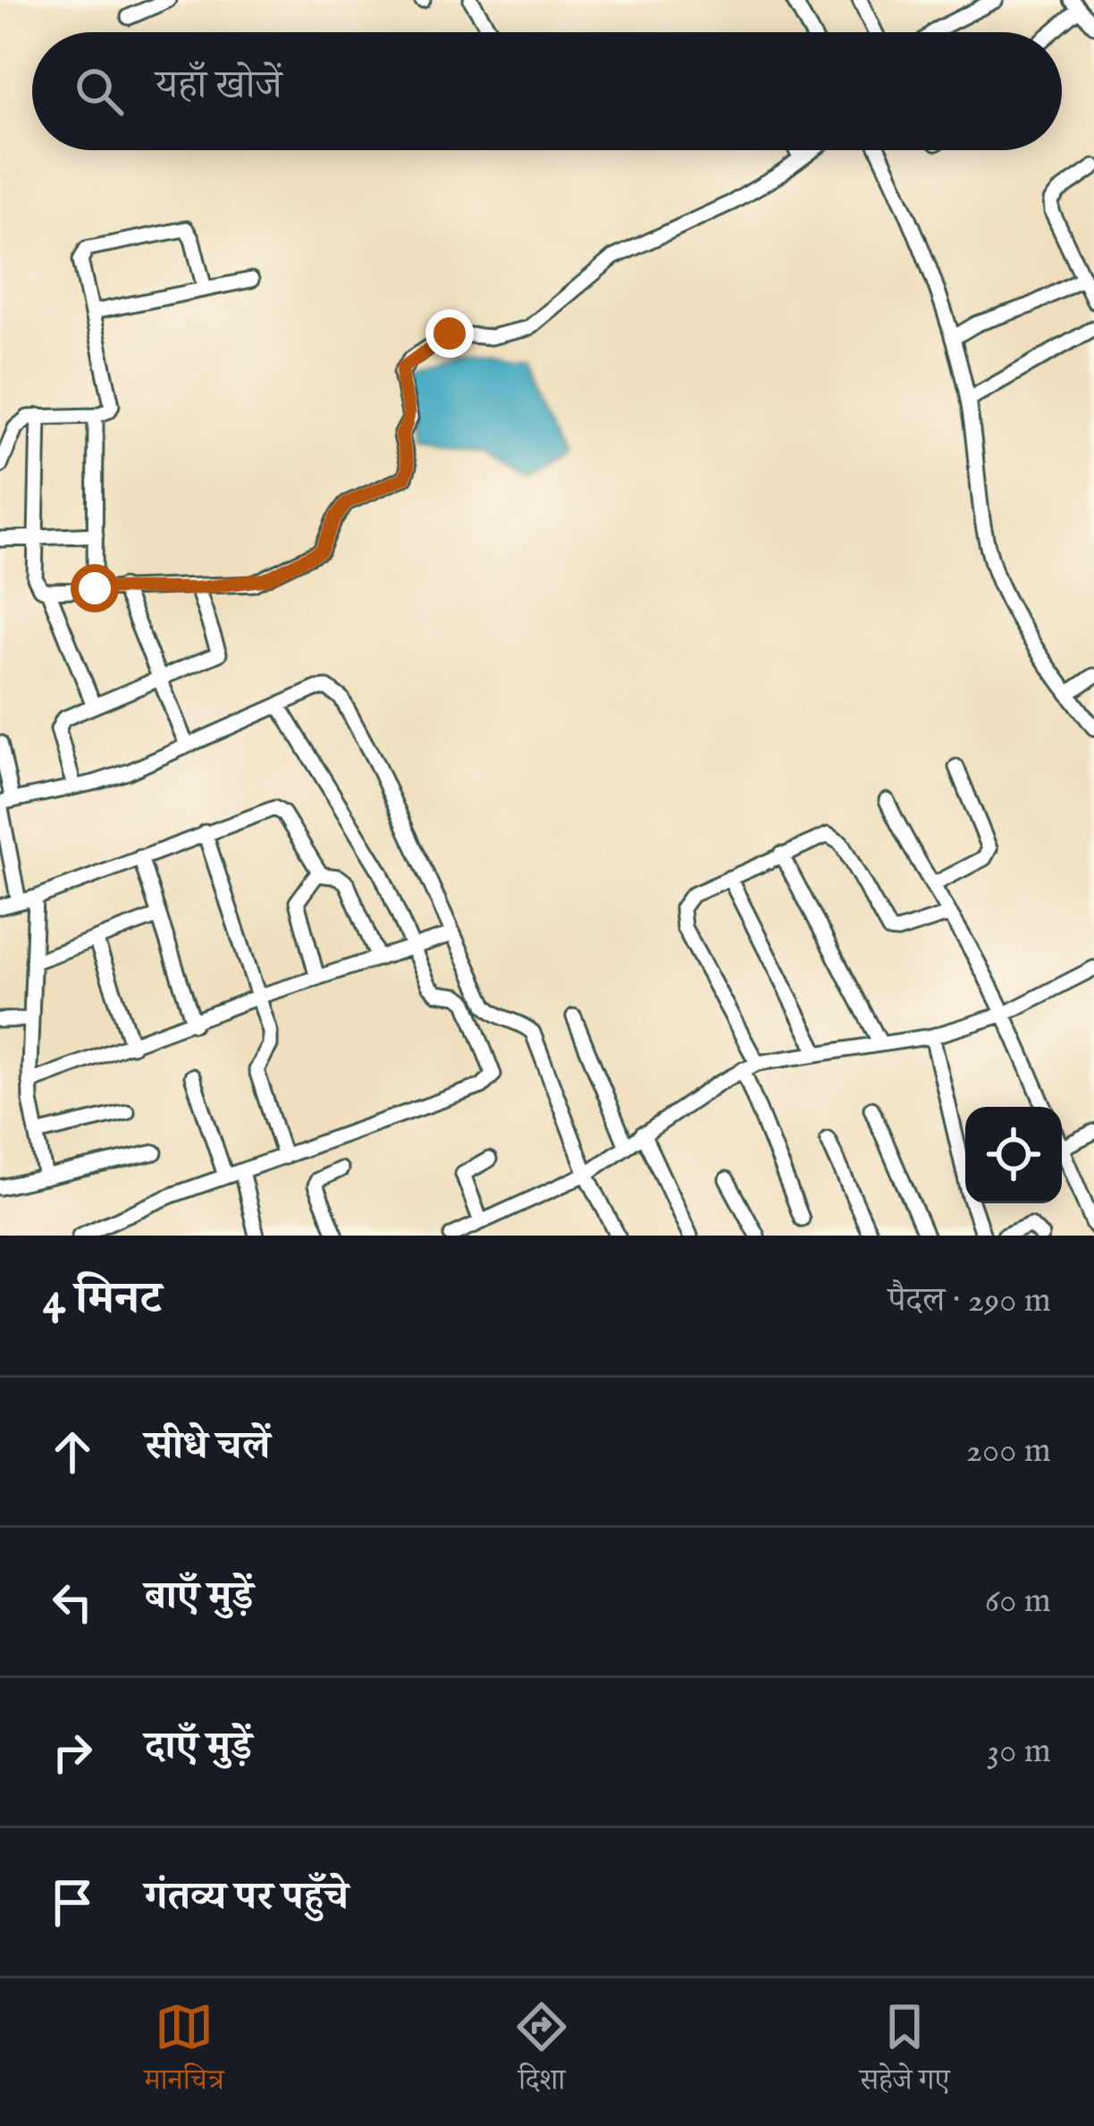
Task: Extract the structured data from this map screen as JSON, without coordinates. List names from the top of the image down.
{
  "page": {
    "search": "यहाँ खोजें",
    "heading": ["4 मिनट", "पैदल · 290 m"],
    "list": [
      ["सीधे चलें", "200 m"],
      ["बाएँ मुड़ें", "60 m"],
      ["दाएँ मुड़ें", "30 m"],
      "गंतव्य पर पहुँचे"
    ],
    "nav": ["मानचित्र", "दिशा", "सहेजे गए"]
  }
}
